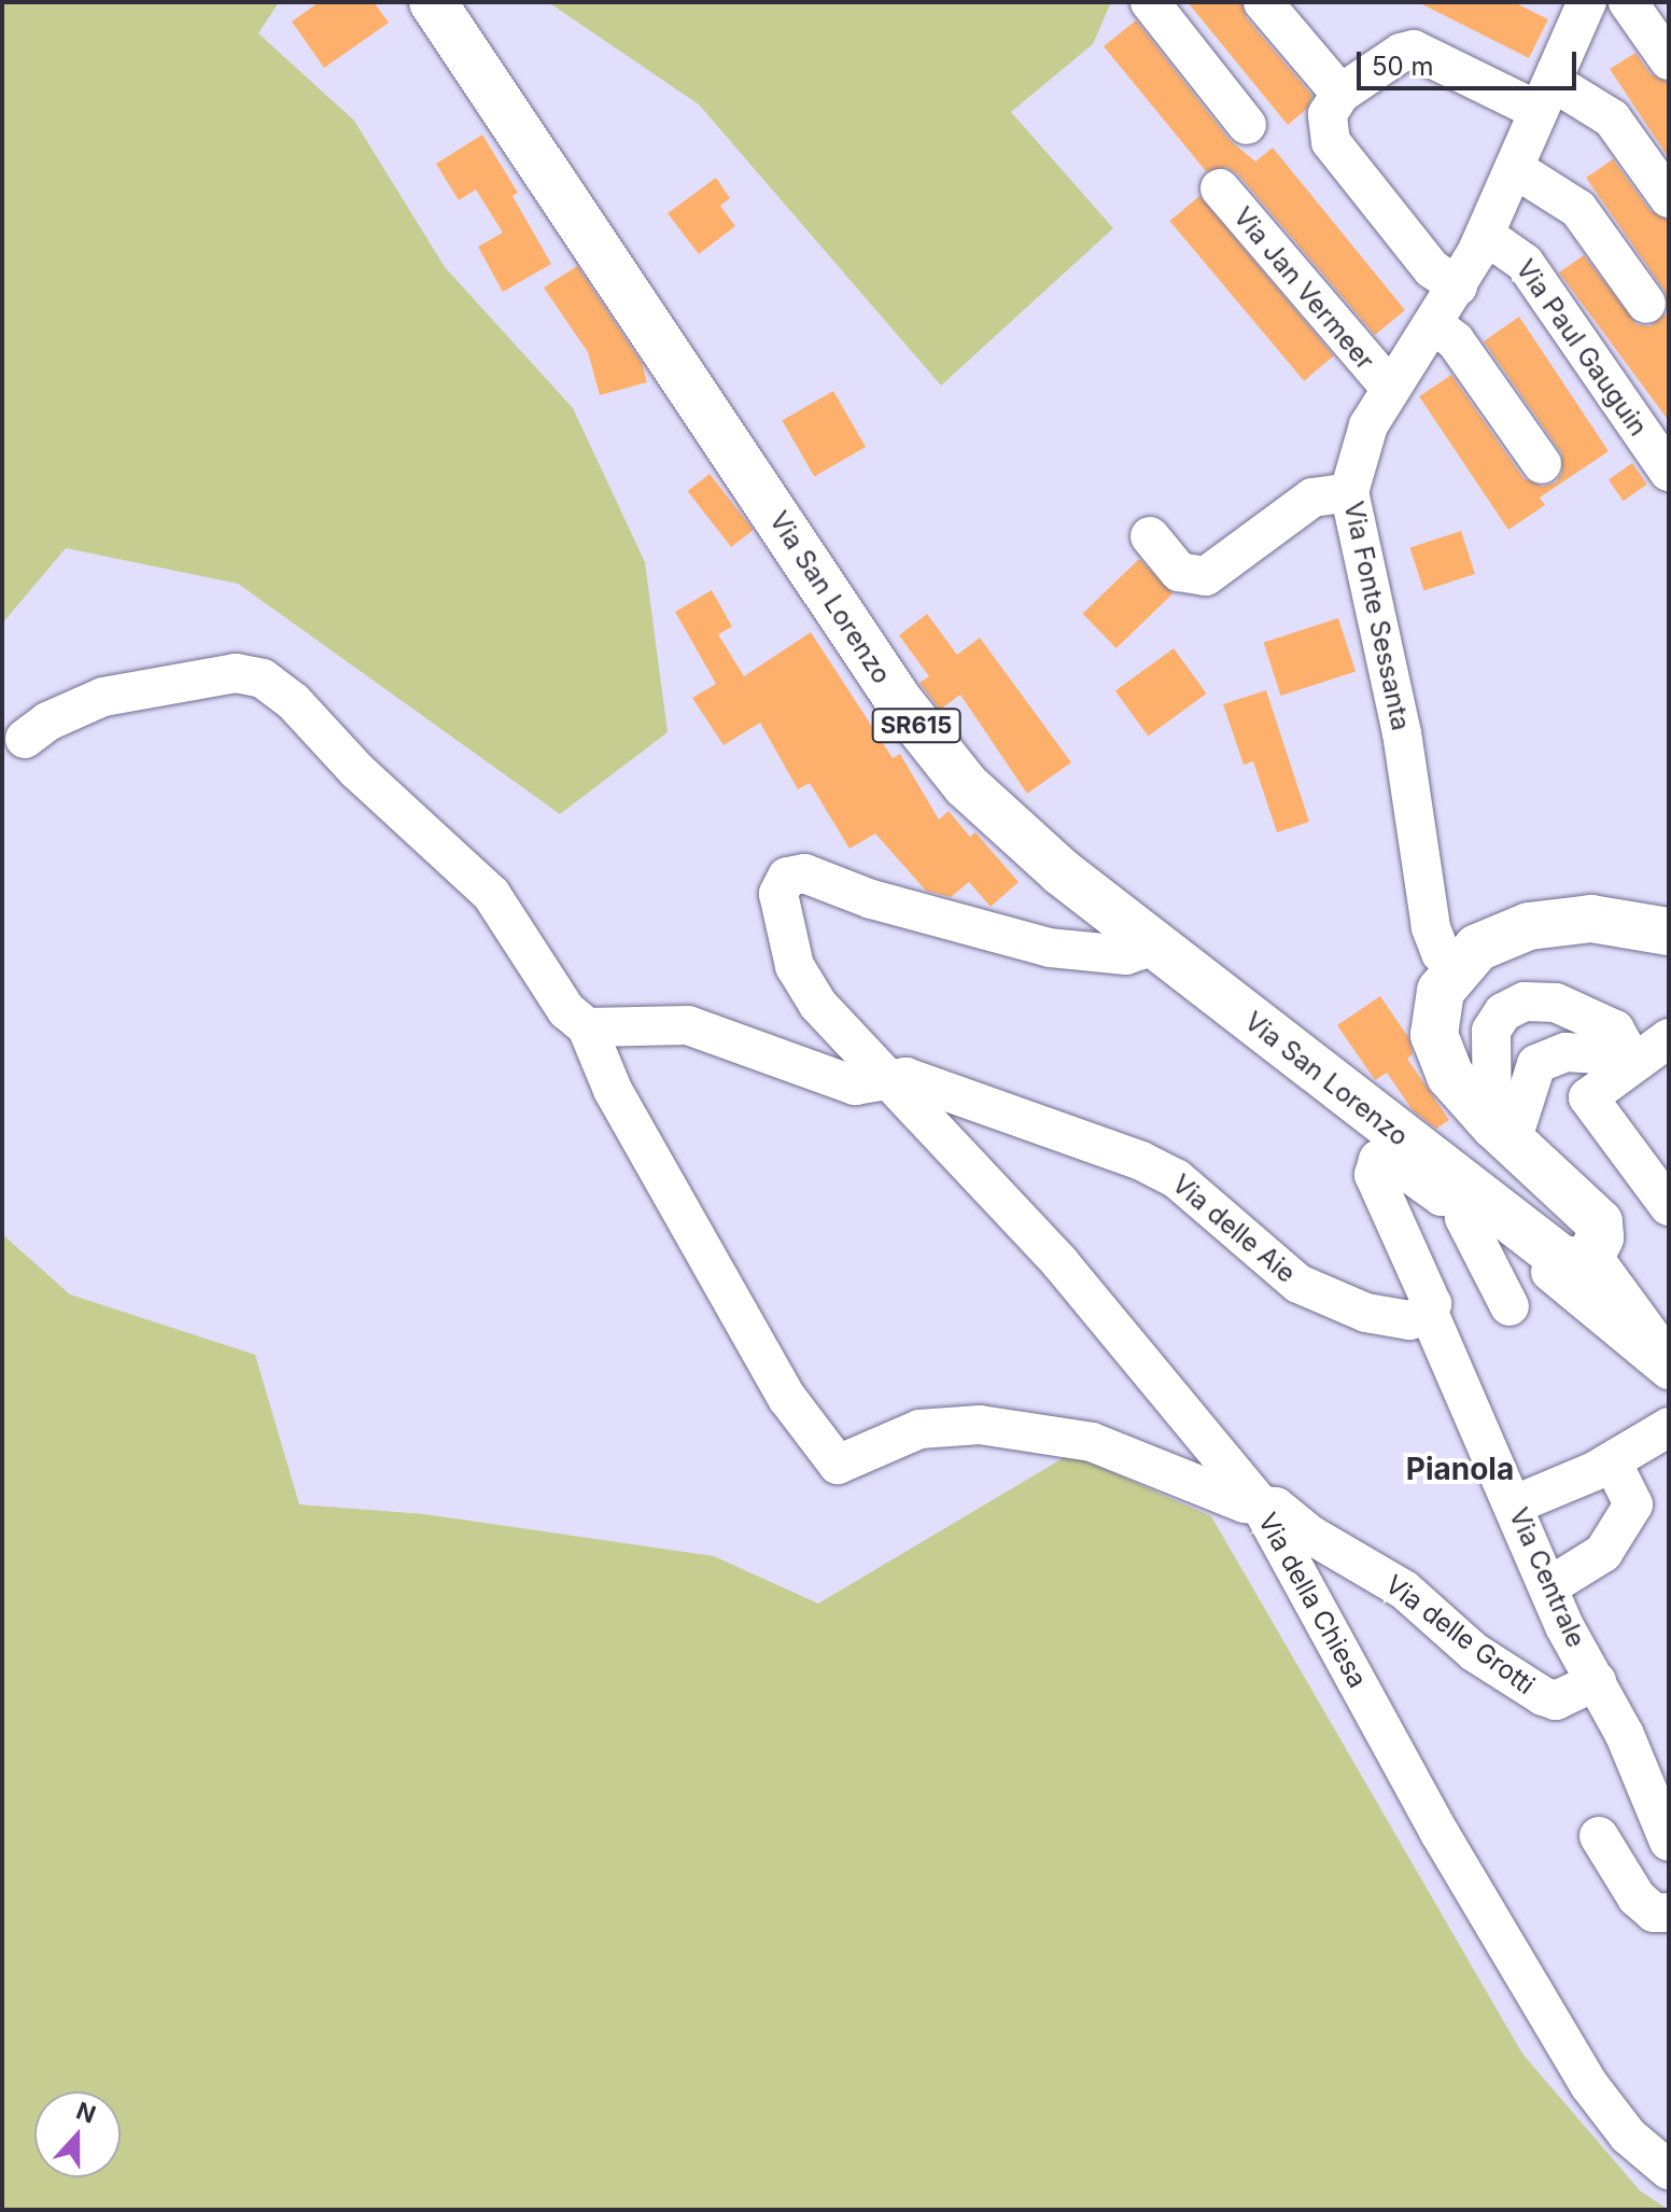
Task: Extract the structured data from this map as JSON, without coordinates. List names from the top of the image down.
{
  "streets": {
    "main road": ["Via San Lorenzo", "SR615"],
    "street": [
      "Via Jan Vermeer",
      "Via Paul Gauguin",
      "Via Fonte Sessanta",
      "Via delle Aie",
      "Via Centrale",
      "Via della Chiesa",
      "Via delle Grotti"
    ]
  },
  "crossings": [
    ["Via Jan Vermeer", "Via Fonte Sessanta"],
    ["Via Paul Gauguin", "Via Fonte Sessanta"],
    ["Via San Lorenzo", "Via della Chiesa"],
    ["Via delle Aie", "Via Centrale"],
    ["Via delle Aie", "Via della Chiesa"],
    ["Via delle Aie", "Via delle Grotti"],
    ["Via Centrale", "Via delle Grotti"],
    ["Via della Chiesa", "Via delle Grotti"]
  ],
  "districts": ["Pianola"],
  "scale_bar": "50 m",
  "north": "top"
}
